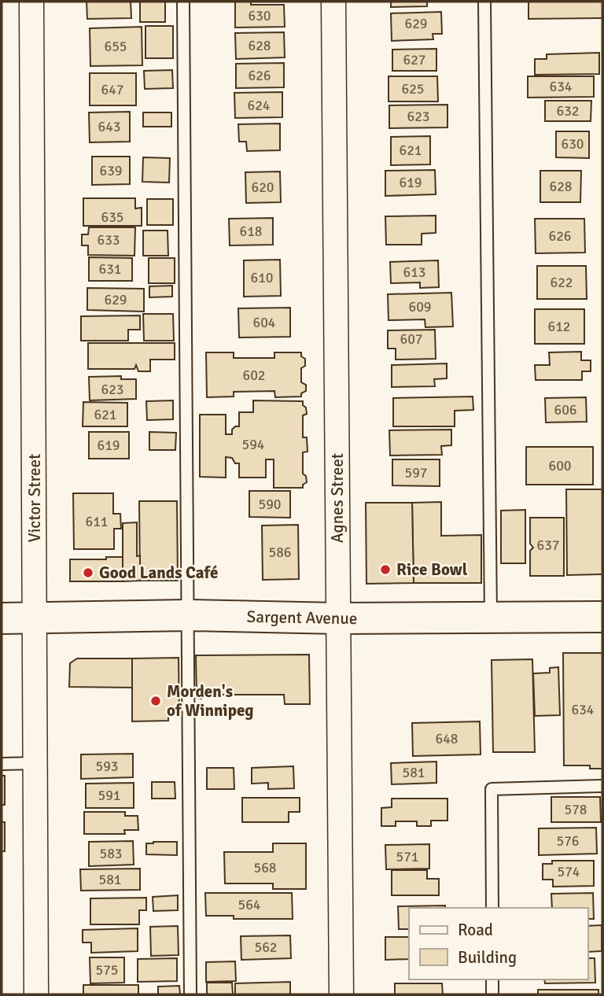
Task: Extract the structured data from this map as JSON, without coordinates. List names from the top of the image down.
{
  "streets": {
    "main road": ["Sargent Avenue"],
    "street": ["Victor Street", "Agnes Street"]
  },
  "crossings": [
    ["Victor Street", "Sargent Avenue"],
    ["Agnes Street", "Sargent Avenue"]
  ],
  "places": ["Rice Bowl", "Good Lands Café", "Morden's of Winnipeg"],
  "house_numbers": [
    "630",
    "629",
    "628",
    "655",
    "627",
    "626",
    "634",
    "625",
    "647",
    "624",
    "632",
    "623",
    "643",
    "630",
    "621",
    "639",
    "619",
    "628",
    "620",
    "635",
    "618",
    "626",
    "633",
    "631",
    "613",
    "610",
    "622",
    "629",
    "609",
    "604",
    "612",
    "607",
    "602",
    "623",
    "606",
    "621",
    "594",
    "619",
    "600",
    "597",
    "590",
    "611",
    "637",
    "586",
    "634",
    "648",
    "593",
    "581",
    "591",
    "578",
    "576",
    "583",
    "571",
    "568",
    "574",
    "581",
    "564",
    "562",
    "575"
  ],
  "legend": ["Road", "Building"]
}
